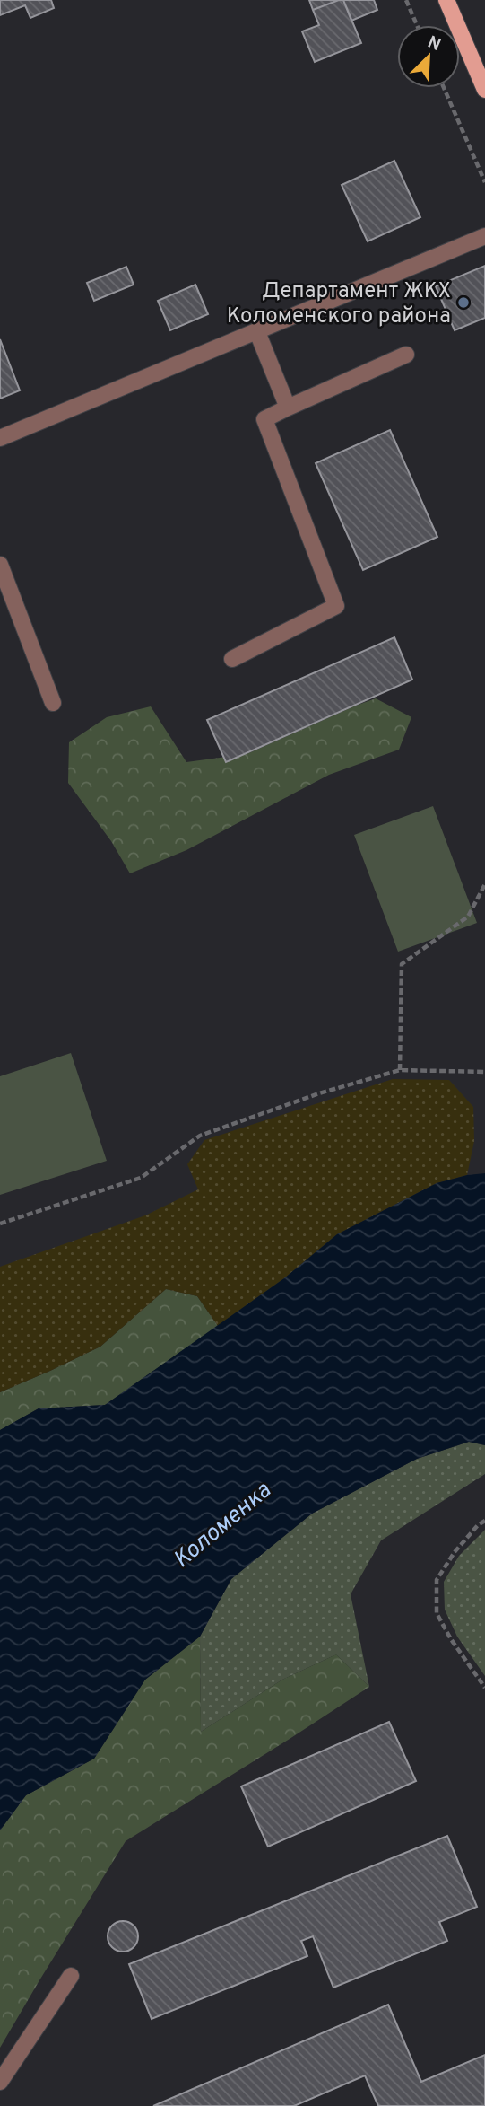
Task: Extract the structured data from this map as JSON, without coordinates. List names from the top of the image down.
{
  "water": ["Коломенка"],
  "places": ["Департамент ЖКХ Коломенского района"],
  "north": "top right"
}
